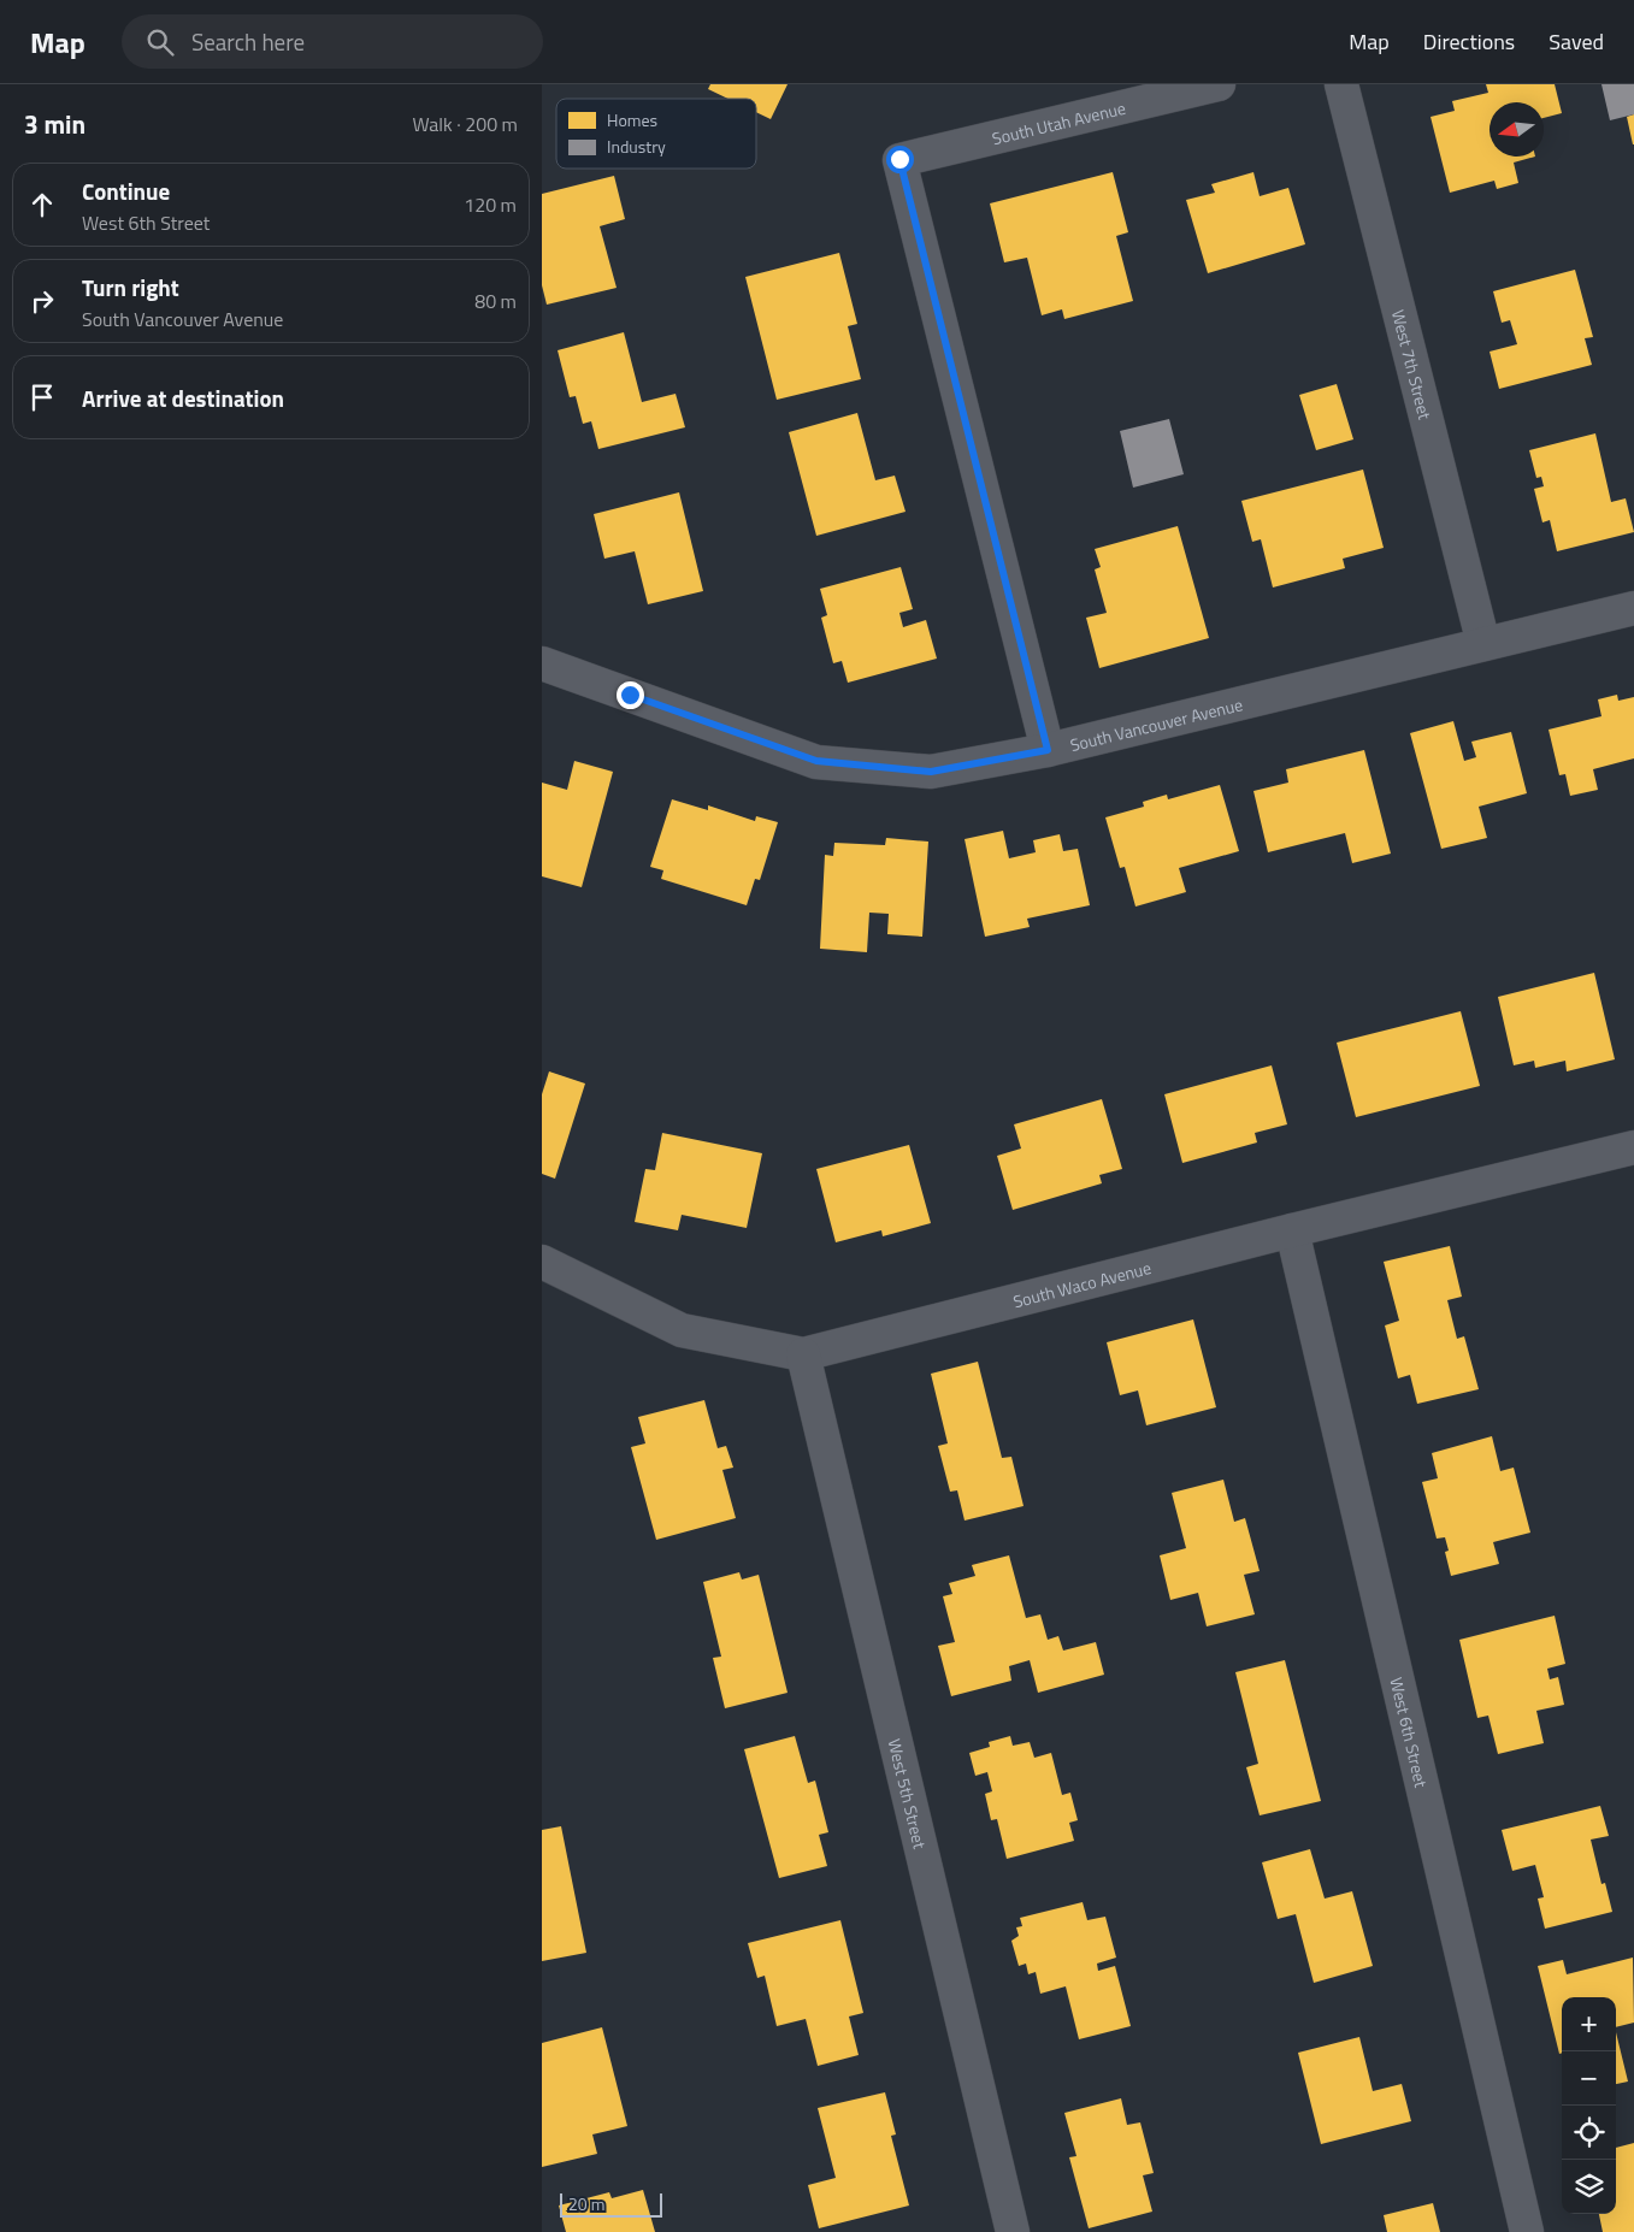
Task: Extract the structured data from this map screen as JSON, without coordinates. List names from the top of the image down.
{
  "streets": {
    "street": [
      "South Utah Avenue",
      "West 7th Street",
      "South Vancouver Avenue",
      "South Waco Avenue",
      "West 6th Street",
      "West 5th Street"
    ]
  },
  "crossings": [
    ["South Utah Avenue", "South Vancouver Avenue"],
    ["West 7th Street", "South Vancouver Avenue"],
    ["South Waco Avenue", "West 6th Street"],
    ["South Waco Avenue", "West 5th Street"]
  ],
  "legend": ["Homes", "Industry"],
  "scale_bar": "20 m",
  "north": "left",
  "page": {
    "header": "Map",
    "search": "Search here",
    "nav": ["Map", "Directions", "Saved"],
    "heading": ["3 min", "Walk · 200 m"],
    "list": [
      ["Continue", "West 6th Street", "120 m"],
      ["Turn right", "South Vancouver Avenue", "80 m"],
      "Arrive at destination"
    ],
    "map_buttons": ["+", "−"],
    "scale": "20 m"
  }
}
